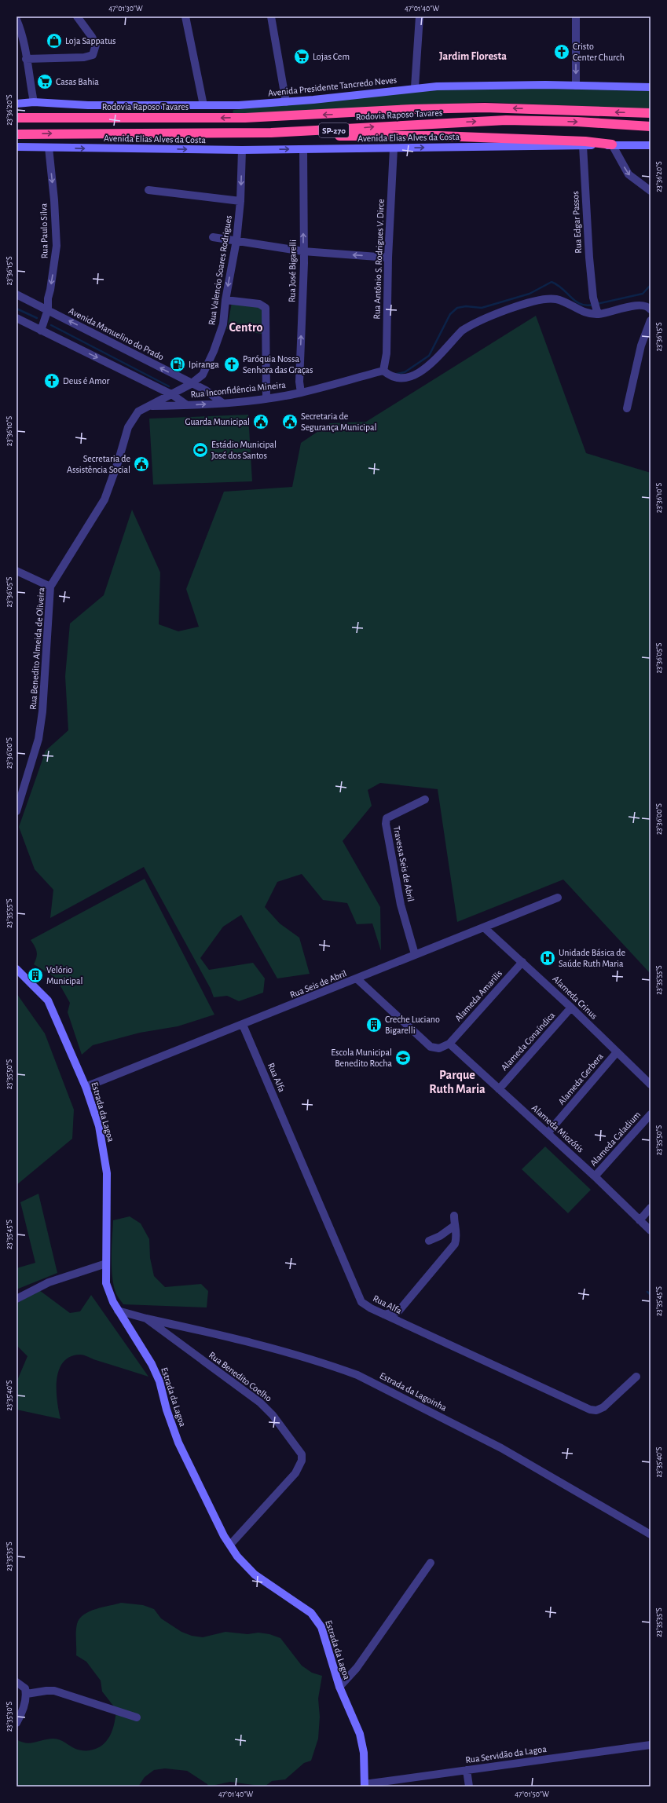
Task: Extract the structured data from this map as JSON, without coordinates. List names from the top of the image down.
{
  "streets": {
    "highway": ["Rodovia Raposo Tavares", "SP-270"],
    "main road": ["Avenida Presidente Tancredo Neves", "Avenida Elias Alves da Costa", "Estrada da Lagoa"],
    "street": [
      "Rua Edgar Passos",
      "Rua Paulo Silva",
      "Rua Antônio S. Rodrigues V. Dirce",
      "Rua Valencio Soares Rodrigues",
      "Rua José Bigarelli",
      "Avenida Manuelino do Prado",
      "Rua Inconfidência Mineira",
      "Rua Benedito Almeida de Oliveira",
      "Travessa Seis de Abril",
      "Rua Seis de Abril",
      "Alameda Amarilis",
      "Alameda Crinus",
      "Alameda Conaíndica",
      "Rua Alfa",
      "Alameda Gerbera",
      "Alameda Miozótis",
      "Alameda Caladium",
      "Rua Benedito Coelho",
      "Estrada da Lagoinha",
      "Rua Servidão da Lagoa"
    ]
  },
  "crossings": [
    ["Avenida Elias Alves da Costa", "Rua Edgar Passos"],
    ["Avenida Elias Alves da Costa", "Rua Paulo Silva"],
    ["Avenida Elias Alves da Costa", "Rua Antônio S. Rodrigues V. Dirce"],
    ["Avenida Elias Alves da Costa", "Rua Valencio Soares Rodrigues"],
    ["Avenida Elias Alves da Costa", "Rua José Bigarelli"],
    ["Rua Paulo Silva", "Avenida Manuelino do Prado"],
    ["Rua Antônio S. Rodrigues V. Dirce", "Rua Inconfidência Mineira"],
    ["Rua Valencio Soares Rodrigues", "Avenida Manuelino do Prado"],
    ["Rua Valencio Soares Rodrigues", "Rua Benedito Almeida de Oliveira"],
    ["Rua José Bigarelli", "Rua Inconfidência Mineira"],
    ["Avenida Manuelino do Prado", "Rua Inconfidência Mineira"],
    ["Rua Inconfidência Mineira", "Rua Benedito Almeida de Oliveira"],
    ["Travessa Seis de Abril", "Rua Seis de Abril"],
    ["Rua Seis de Abril", "Alameda Crinus"],
    ["Rua Seis de Abril", "Rua Alfa"],
    ["Rua Seis de Abril", "Estrada da Lagoa"],
    ["Alameda Amarilis", "Alameda Crinus"],
    ["Alameda Amarilis", "Alameda Miozótis"],
    ["Alameda Crinus", "Alameda Conaíndica"],
    ["Alameda Crinus", "Alameda Gerbera"],
    ["Alameda Conaíndica", "Alameda Miozótis"],
    ["Alameda Gerbera", "Alameda Miozótis"],
    ["Estrada da Lagoa", "Rua Benedito Coelho"],
    ["Estrada da Lagoa", "Rua Servidão da Lagoa"],
    ["Alameda Miozótis", "Alameda Caladium"],
    ["Rua Benedito Coelho", "Estrada da Lagoinha"]
  ],
  "one_way": [
    "Avenida Elias Alves da Costa",
    "Rua Paulo Silva",
    "Rua Valencio Soares Rodrigues",
    "Rua José Bigarelli"
  ],
  "districts": ["Jardim Floresta", "Centro", "Parque Ruth Maria"],
  "places": {
    "shop": ["Loja Sappatus"],
    "church": ["Cristo Center Church", "Paróquia Nossa Senhora das Graças", "Deus é Amor"],
    "supermarket": ["Lojas Cem", "Casas Bahia"],
    "fuel station": ["Ipiranga"],
    "public building": ["Guarda Municipal", "Secretaria de Segurança Municipal", "Secretaria de Assistência Social"],
    "sports": ["Estádio Municipal José dos Santos"],
    "hospital": ["Unidade Básica de Saúde Ruth Maria"],
    "building": ["Velório Municipal", "Creche Luciano Bigarelli"],
    "school or university": ["Escola Municipal Benedito Rocha"]
  },
  "coordinates": [
    "47°01'30\"W",
    "47°01'40\"W",
    "23°36'20\"S",
    "23°36'15\"S",
    "23°36'10\"S",
    "23°36'05\"S",
    "23°36'00\"S",
    "23°35'55\"S",
    "23°35'50\"S",
    "23°35'45\"S",
    "23°35'40\"S",
    "23°35'35\"S",
    "23°35'30\"S",
    "47°01'50\"W"
  ]
}
